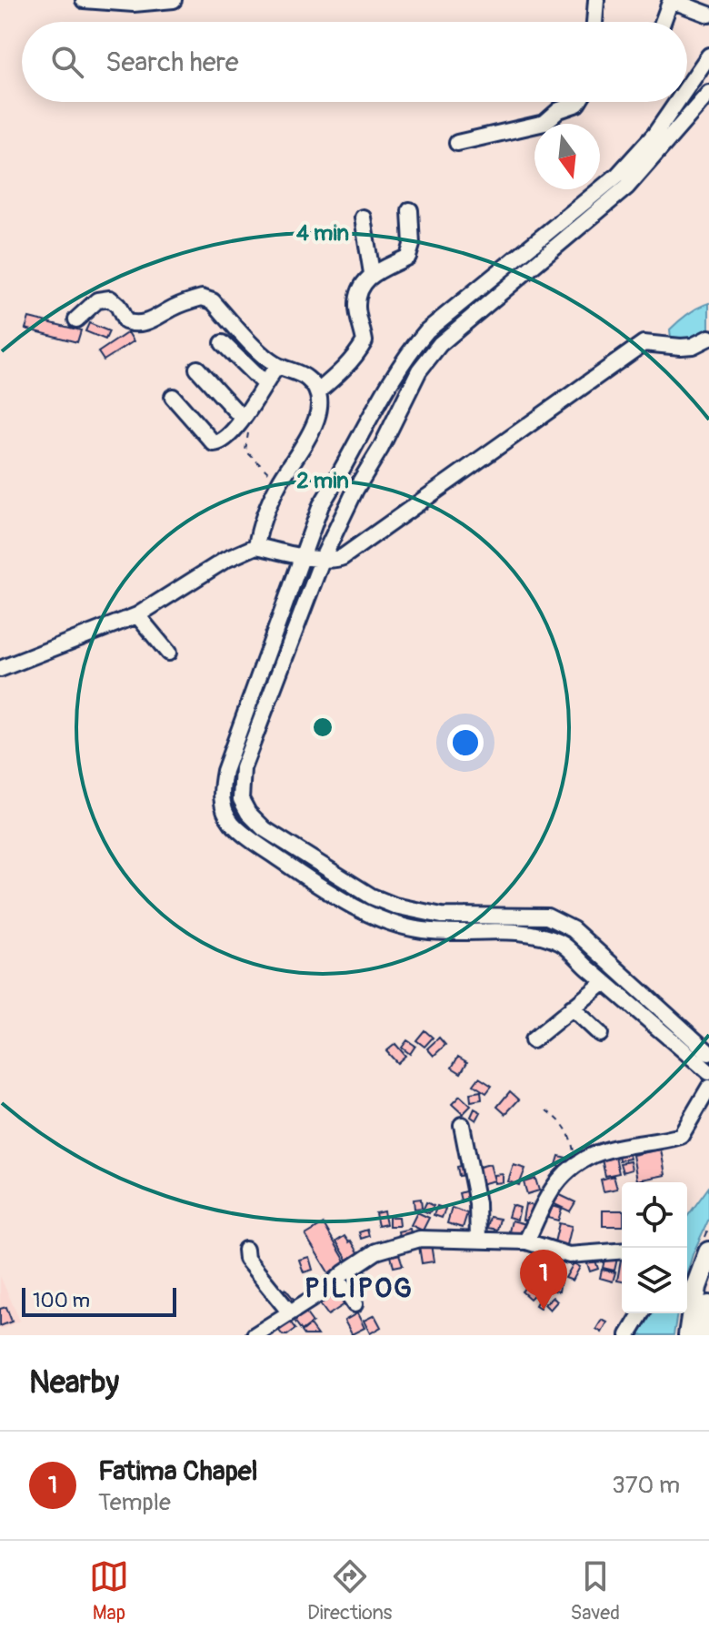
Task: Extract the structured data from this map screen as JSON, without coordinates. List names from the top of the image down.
{
  "districts": ["PILIPOG"],
  "scale_bar": "100 m",
  "north": "bottom",
  "page": {
    "search": "Search here",
    "pins": "1",
    "scale": "100 m",
    "heading": "Nearby",
    "list": [
      {
        "mark": "1",
        "name": "Fatima Chapel",
        "note": "Temple",
        "value": "370 m"
      }
    ],
    "nav": ["Map", "Directions", "Saved"]
  },
  "rings": ["4 min", "2 min"]
}
